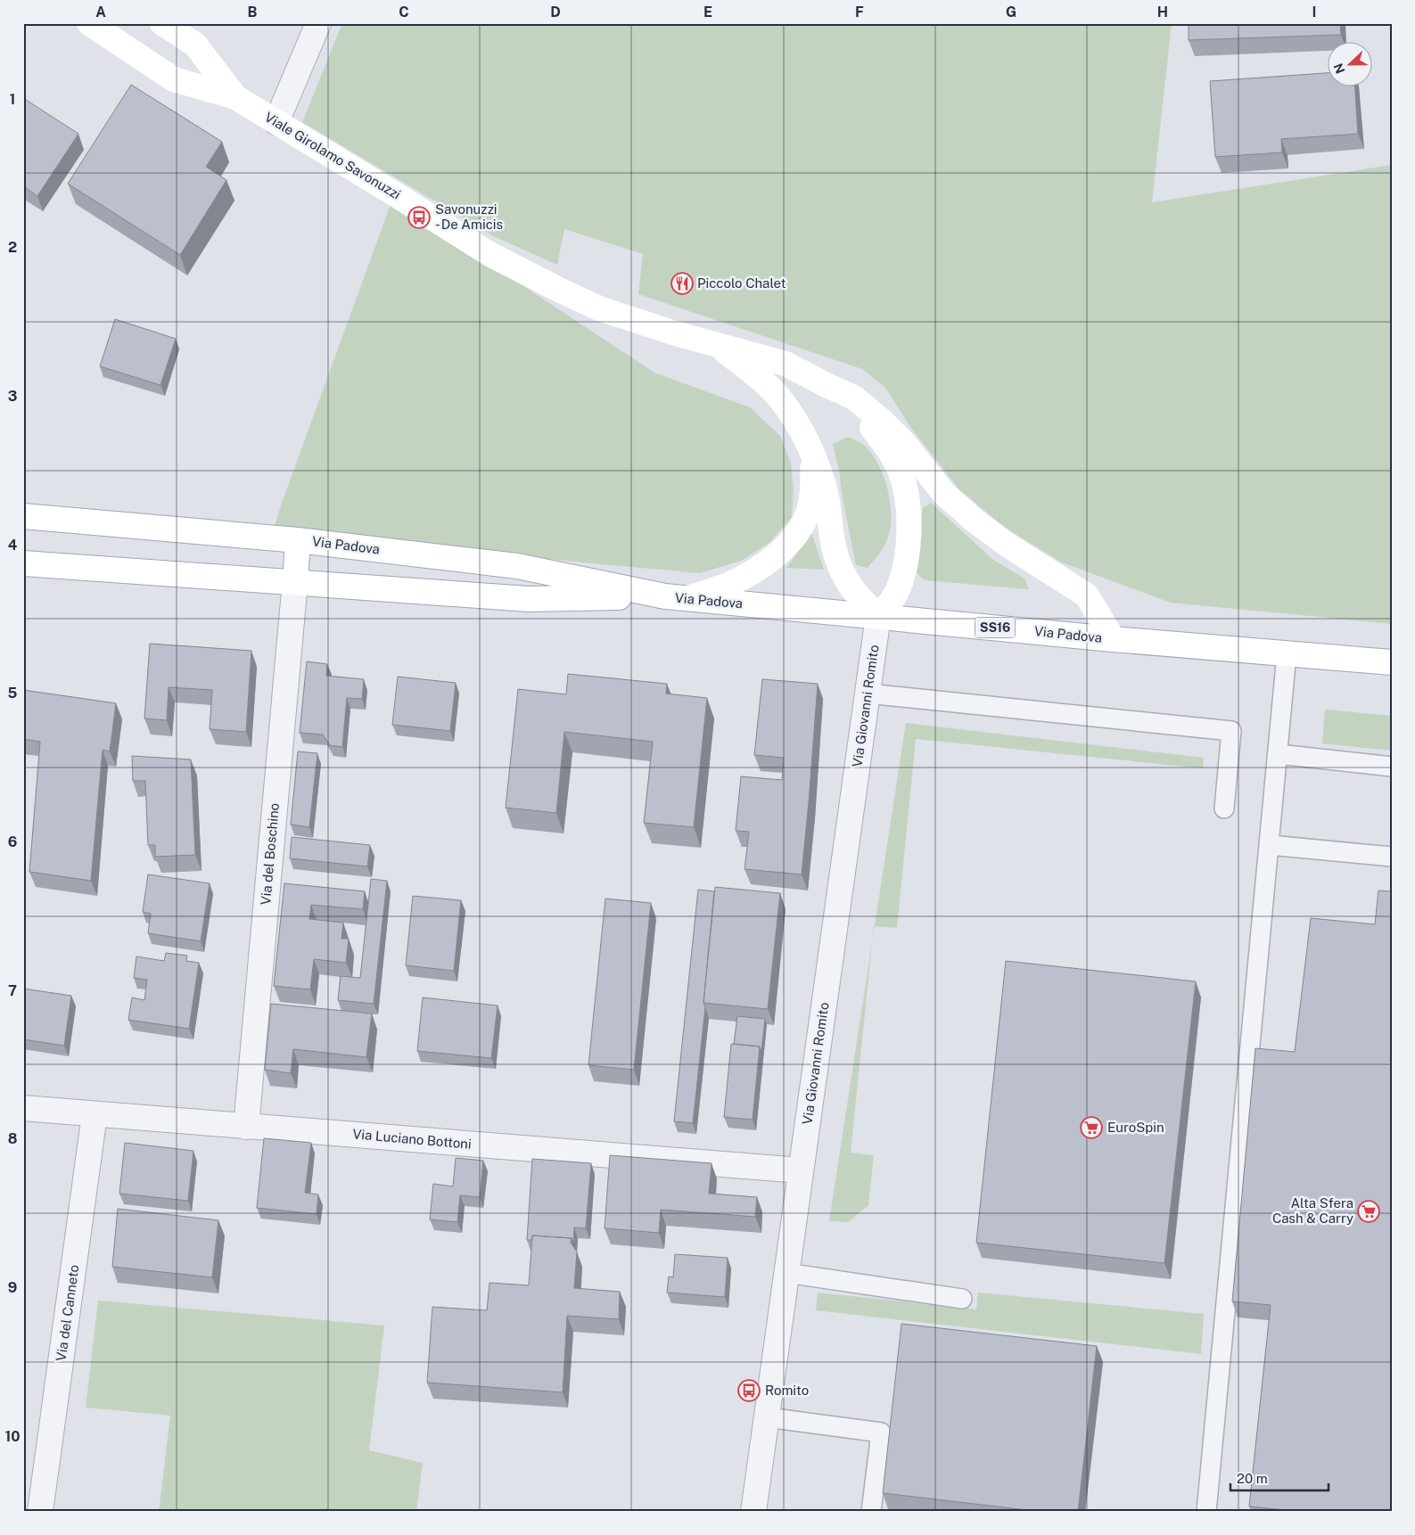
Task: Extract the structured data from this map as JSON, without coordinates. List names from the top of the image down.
{
  "streets": {
    "street": [
      "Viale Girolamo Savonuzzi",
      "Via Padova",
      "SS16",
      "Via Giovanni Romito",
      "Via del Boschino",
      "Via Luciano Bottoni",
      "Via del Canneto"
    ]
  },
  "crossings": [
    ["Viale Girolamo Savonuzzi", "Via Padova"],
    ["Viale Girolamo Savonuzzi", "Via Giovanni Romito"],
    ["Via Padova", "Via Giovanni Romito"],
    ["Via Padova", "Via del Boschino"],
    ["Via Giovanni Romito", "Via Luciano Bottoni"],
    ["Via del Boschino", "Via Luciano Bottoni"],
    ["Via Luciano Bottoni", "Via del Canneto"]
  ],
  "places": {
    "bus stop": ["Savonuzzi - De Amicis", "Romito"],
    "restaurant": ["Piccolo Chalet"],
    "supermarket": ["EuroSpin", "Alta Sfera Cash & Carry"]
  },
  "scale_bar": "20 m",
  "north": "left",
  "grid": {
    "columns": [
      "A",
      "B",
      "C",
      "D",
      "E",
      "F",
      "G",
      "H",
      "I"
    ],
    "rows": [
      "1",
      "2",
      "3",
      "4",
      "5",
      "6",
      "7",
      "8",
      "9",
      "10"
    ]
  }
}
